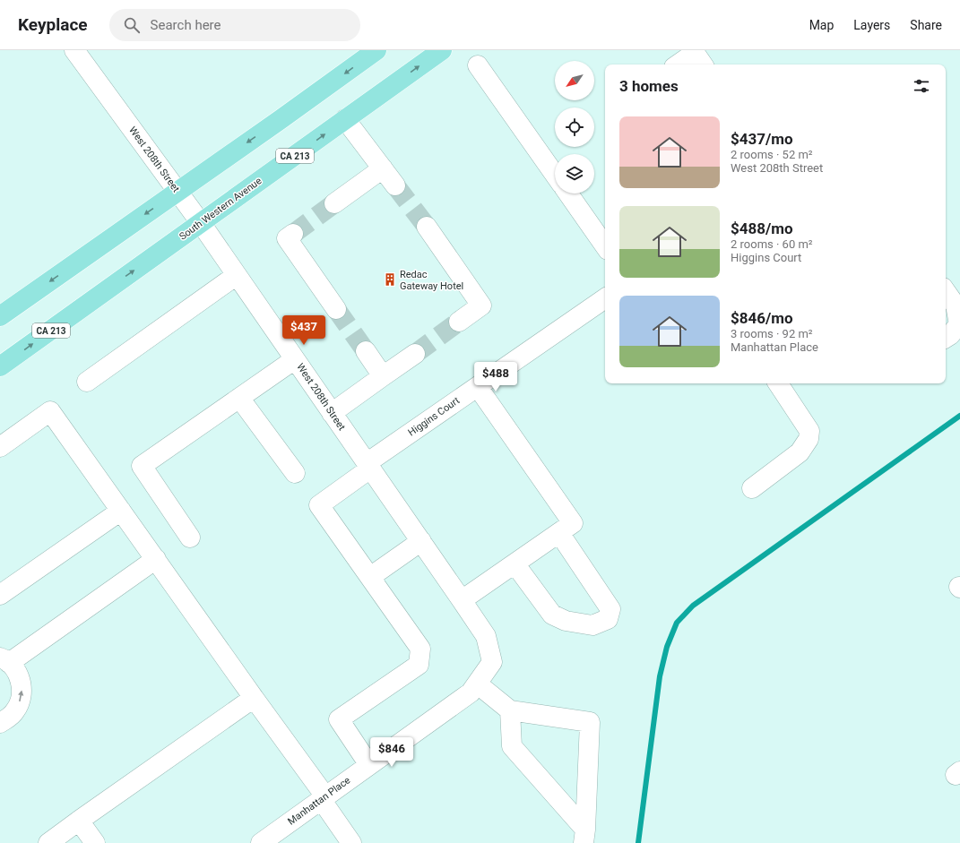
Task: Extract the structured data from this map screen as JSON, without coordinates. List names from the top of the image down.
{
  "streets": {
    "main road": ["CA 213", "South Western Avenue"],
    "street": ["West 208th Street", "Higgins Court", "Manhattan Place"]
  },
  "crossings": [
    ["West 208th Street", "South Western Avenue"],
    ["West 208th Street", "Higgins Court"],
    ["West 208th Street", "Manhattan Place"]
  ],
  "places": {
    "building": ["Redac Gateway Hotel"]
  },
  "north": "bottom left",
  "page": {
    "header": "Keyplace",
    "search": "Search here",
    "nav": ["Map", "Layers", "Share"],
    "heading": "3 homes",
    "list": [
      {
        "name": "$437/mo",
        "note": "2 rooms · 52 m² · West 208th Street"
      },
      {
        "name": "$488/mo",
        "note": "2 rooms · 60 m² · Higgins Court"
      },
      {
        "name": "$846/mo",
        "note": "3 rooms · 92 m² · Manhattan Place"
      }
    ],
    "price": ["$437", "$488", "$846"]
  }
}
